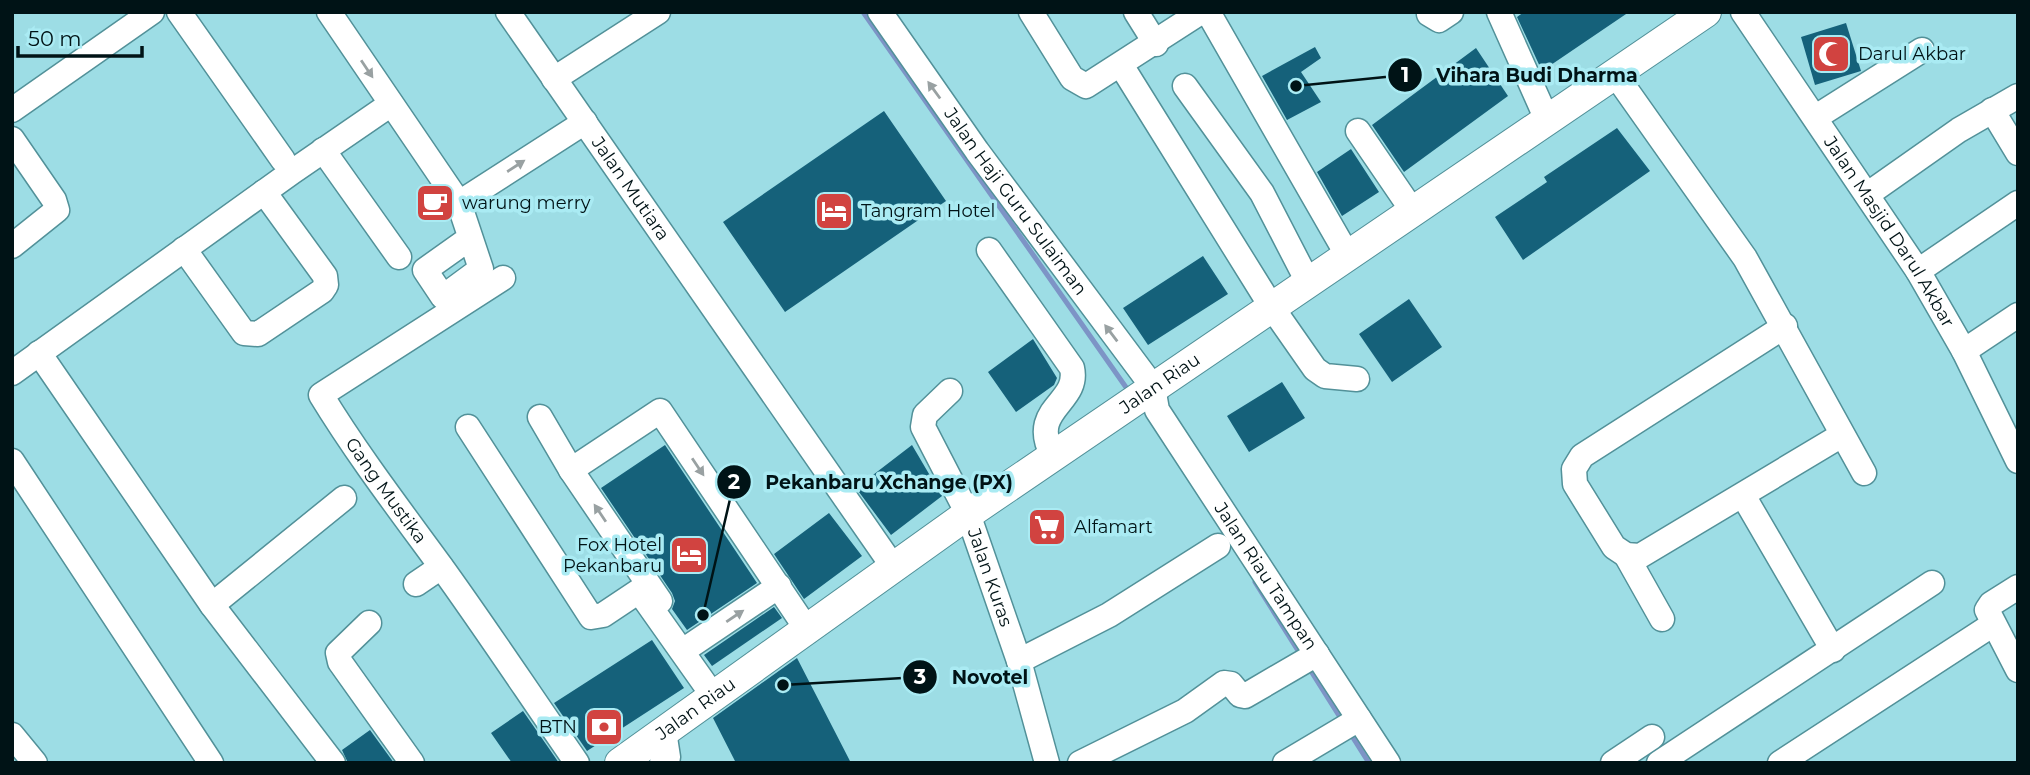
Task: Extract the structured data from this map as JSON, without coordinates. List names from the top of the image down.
{
  "streets": {
    "main road": ["Jalan Riau"],
    "street": [
      "Jalan Mutiara",
      "Jalan Haji Guru Sulaiman",
      "Jalan Masjid Darul Akbar",
      "Gang Mustika",
      "Jalan Riau Tampan",
      "Jalan Kuras"
    ]
  },
  "crossings": [
    ["Jalan Mutiara", "Jalan Riau"],
    ["Jalan Haji Guru Sulaiman", "Jalan Riau"],
    ["Jalan Haji Guru Sulaiman", "Jalan Riau Tampan"],
    ["Jalan Riau", "Jalan Riau Tampan"],
    ["Jalan Riau", "Jalan Kuras"]
  ],
  "places": {
    "mosque": ["Darul Akbar"],
    "other": ["Vihara Budi Dharma", "Pekanbaru Xchange (PX)", "Novotel"],
    "cafe": ["warung merry"],
    "hotel": ["Tangram Hotel", "Fox Hotel Pekanbaru"],
    "supermarket": ["Alfamart"],
    "bank": ["BTN"]
  },
  "scale_bar": "50 m"
}
